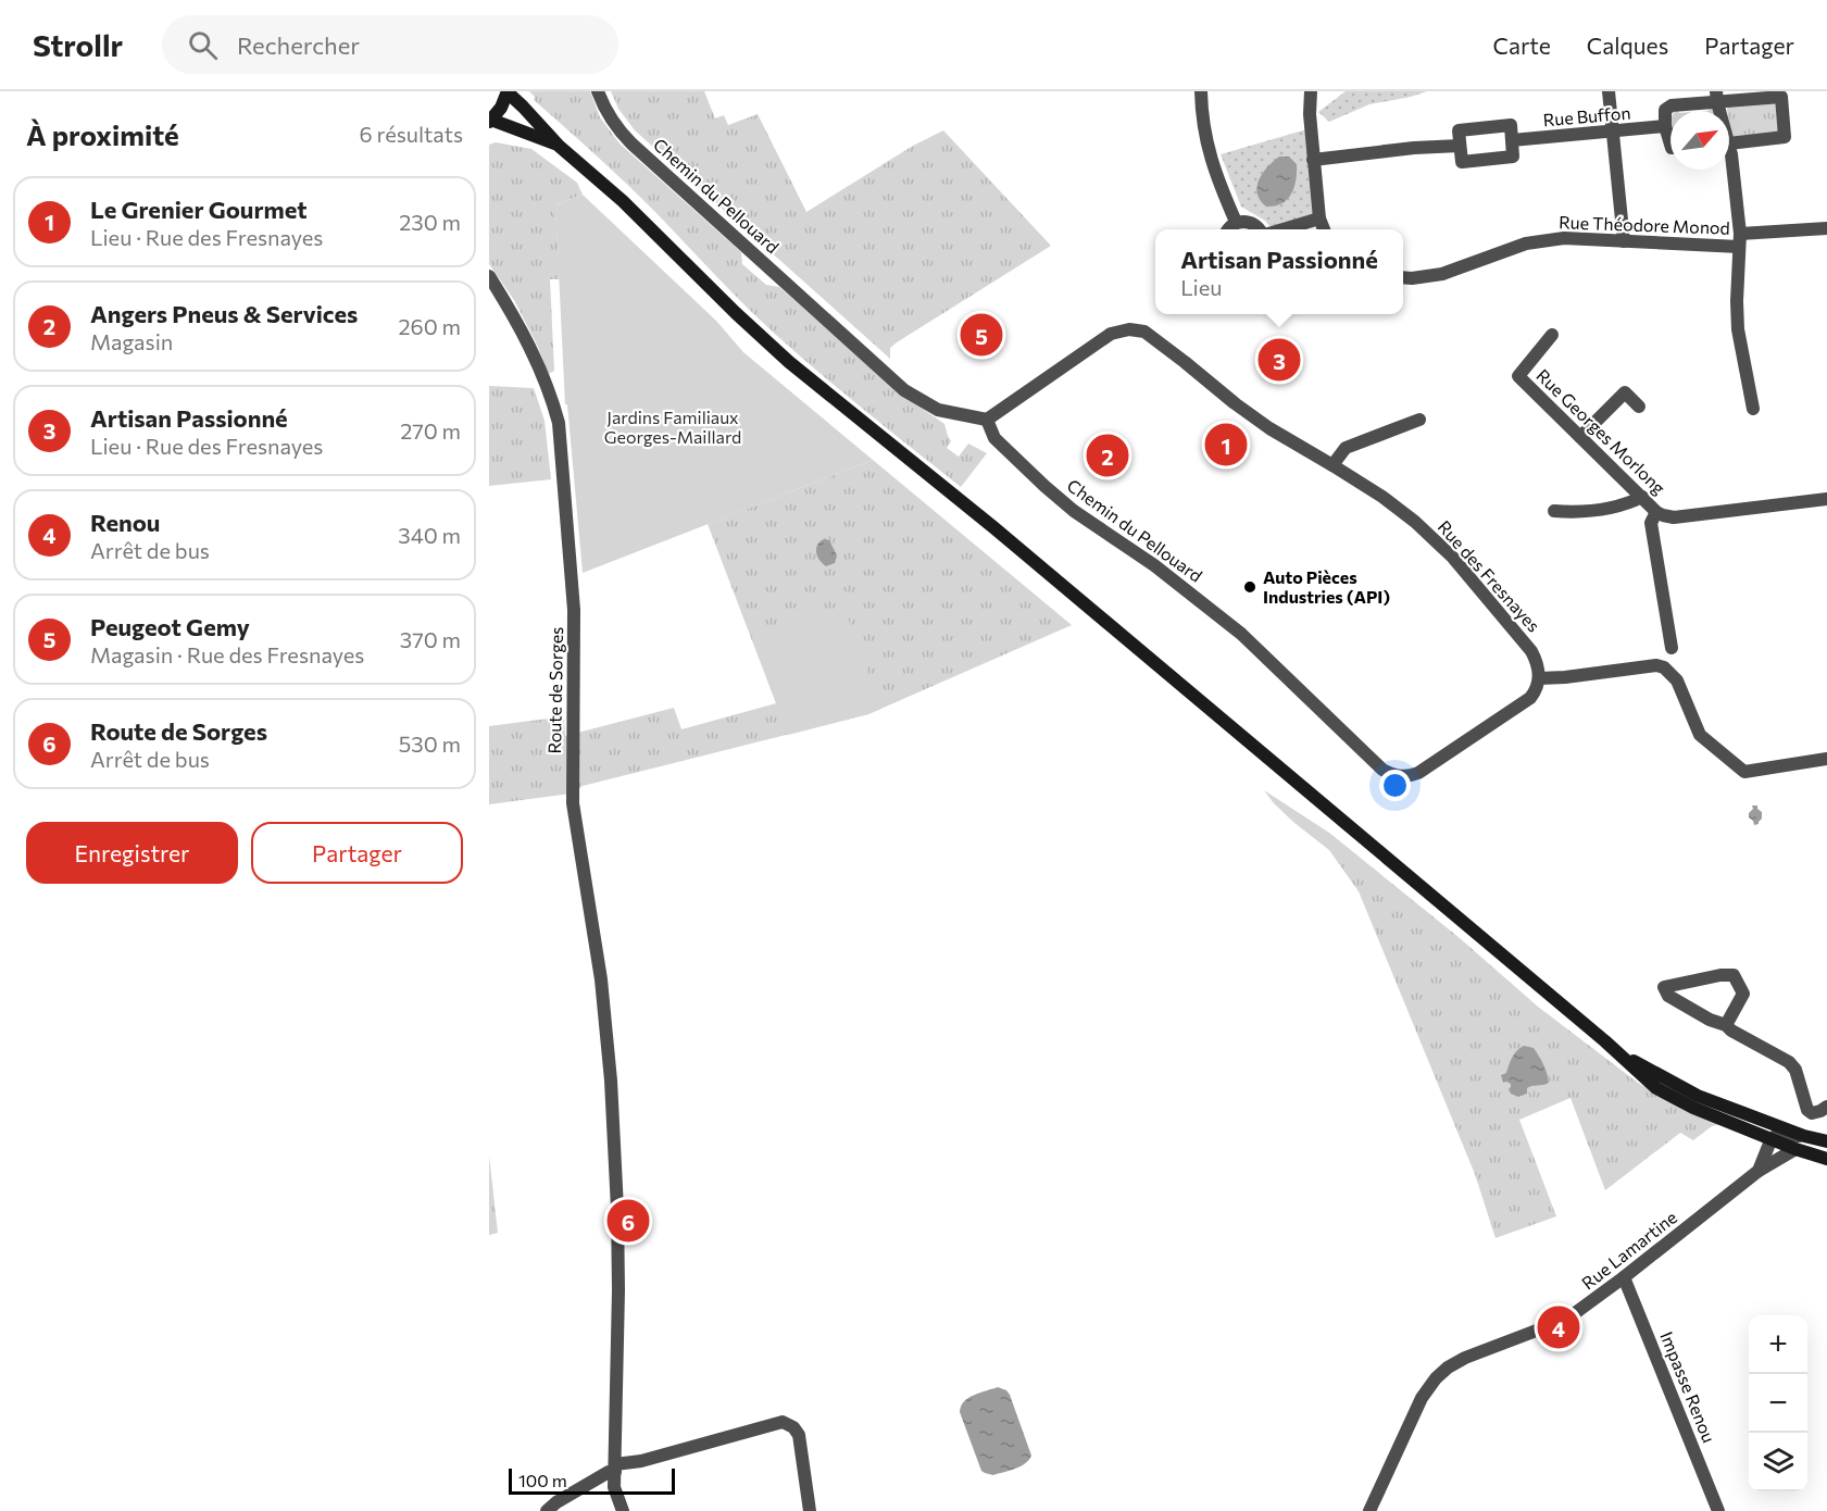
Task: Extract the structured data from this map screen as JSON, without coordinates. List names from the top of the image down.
{
  "streets": {
    "street": [
      "Rue Buffon",
      "Chemin du Pellouard",
      "Rue Théodore Monod",
      "Rue Georges Morlong",
      "Rue des Fresnayes",
      "Route de Sorges",
      "Rue Lamartine",
      "Impasse Renou"
    ]
  },
  "crossings": [
    ["Chemin du Pellouard", "Rue des Fresnayes"],
    ["Rue Lamartine", "Impasse Renou"]
  ],
  "parks": ["Jardins Familiaux Georges-Maillard"],
  "places": ["Auto Pièces Industries (API)"],
  "scale_bar": "100 m",
  "north": "top right",
  "page": {
    "header": "Strollr",
    "search": "Rechercher",
    "nav": ["Carte", "Calques", "Partager"],
    "heading": ["À proximité", "6 résultats"],
    "list": [
      {
        "mark": "1",
        "name": "Le Grenier Gourmet",
        "note": "Lieu · Rue des Fresnayes",
        "value": "230 m"
      },
      {
        "mark": "2",
        "name": "Angers Pneus & Services",
        "note": "Magasin",
        "value": "260 m"
      },
      {
        "mark": "3",
        "name": "Artisan Passionné",
        "note": "Lieu · Rue des Fresnayes",
        "value": "270 m"
      },
      {
        "mark": "4",
        "name": "Renou",
        "note": "Arrêt de bus",
        "value": "340 m"
      },
      {
        "mark": "5",
        "name": "Peugeot Gemy",
        "note": "Magasin · Rue des Fresnayes",
        "value": "370 m"
      },
      {
        "mark": "6",
        "name": "Route de Sorges",
        "note": "Arrêt de bus",
        "value": "530 m"
      }
    ],
    "popup": ["Artisan Passionné", "Lieu"],
    "pins": [
      "5",
      "3",
      "1",
      "2",
      "6",
      "4"
    ],
    "buttons": ["Enregistrer", "Partager"],
    "map_buttons": ["+", "−"],
    "scale": "100 m"
  }
}
